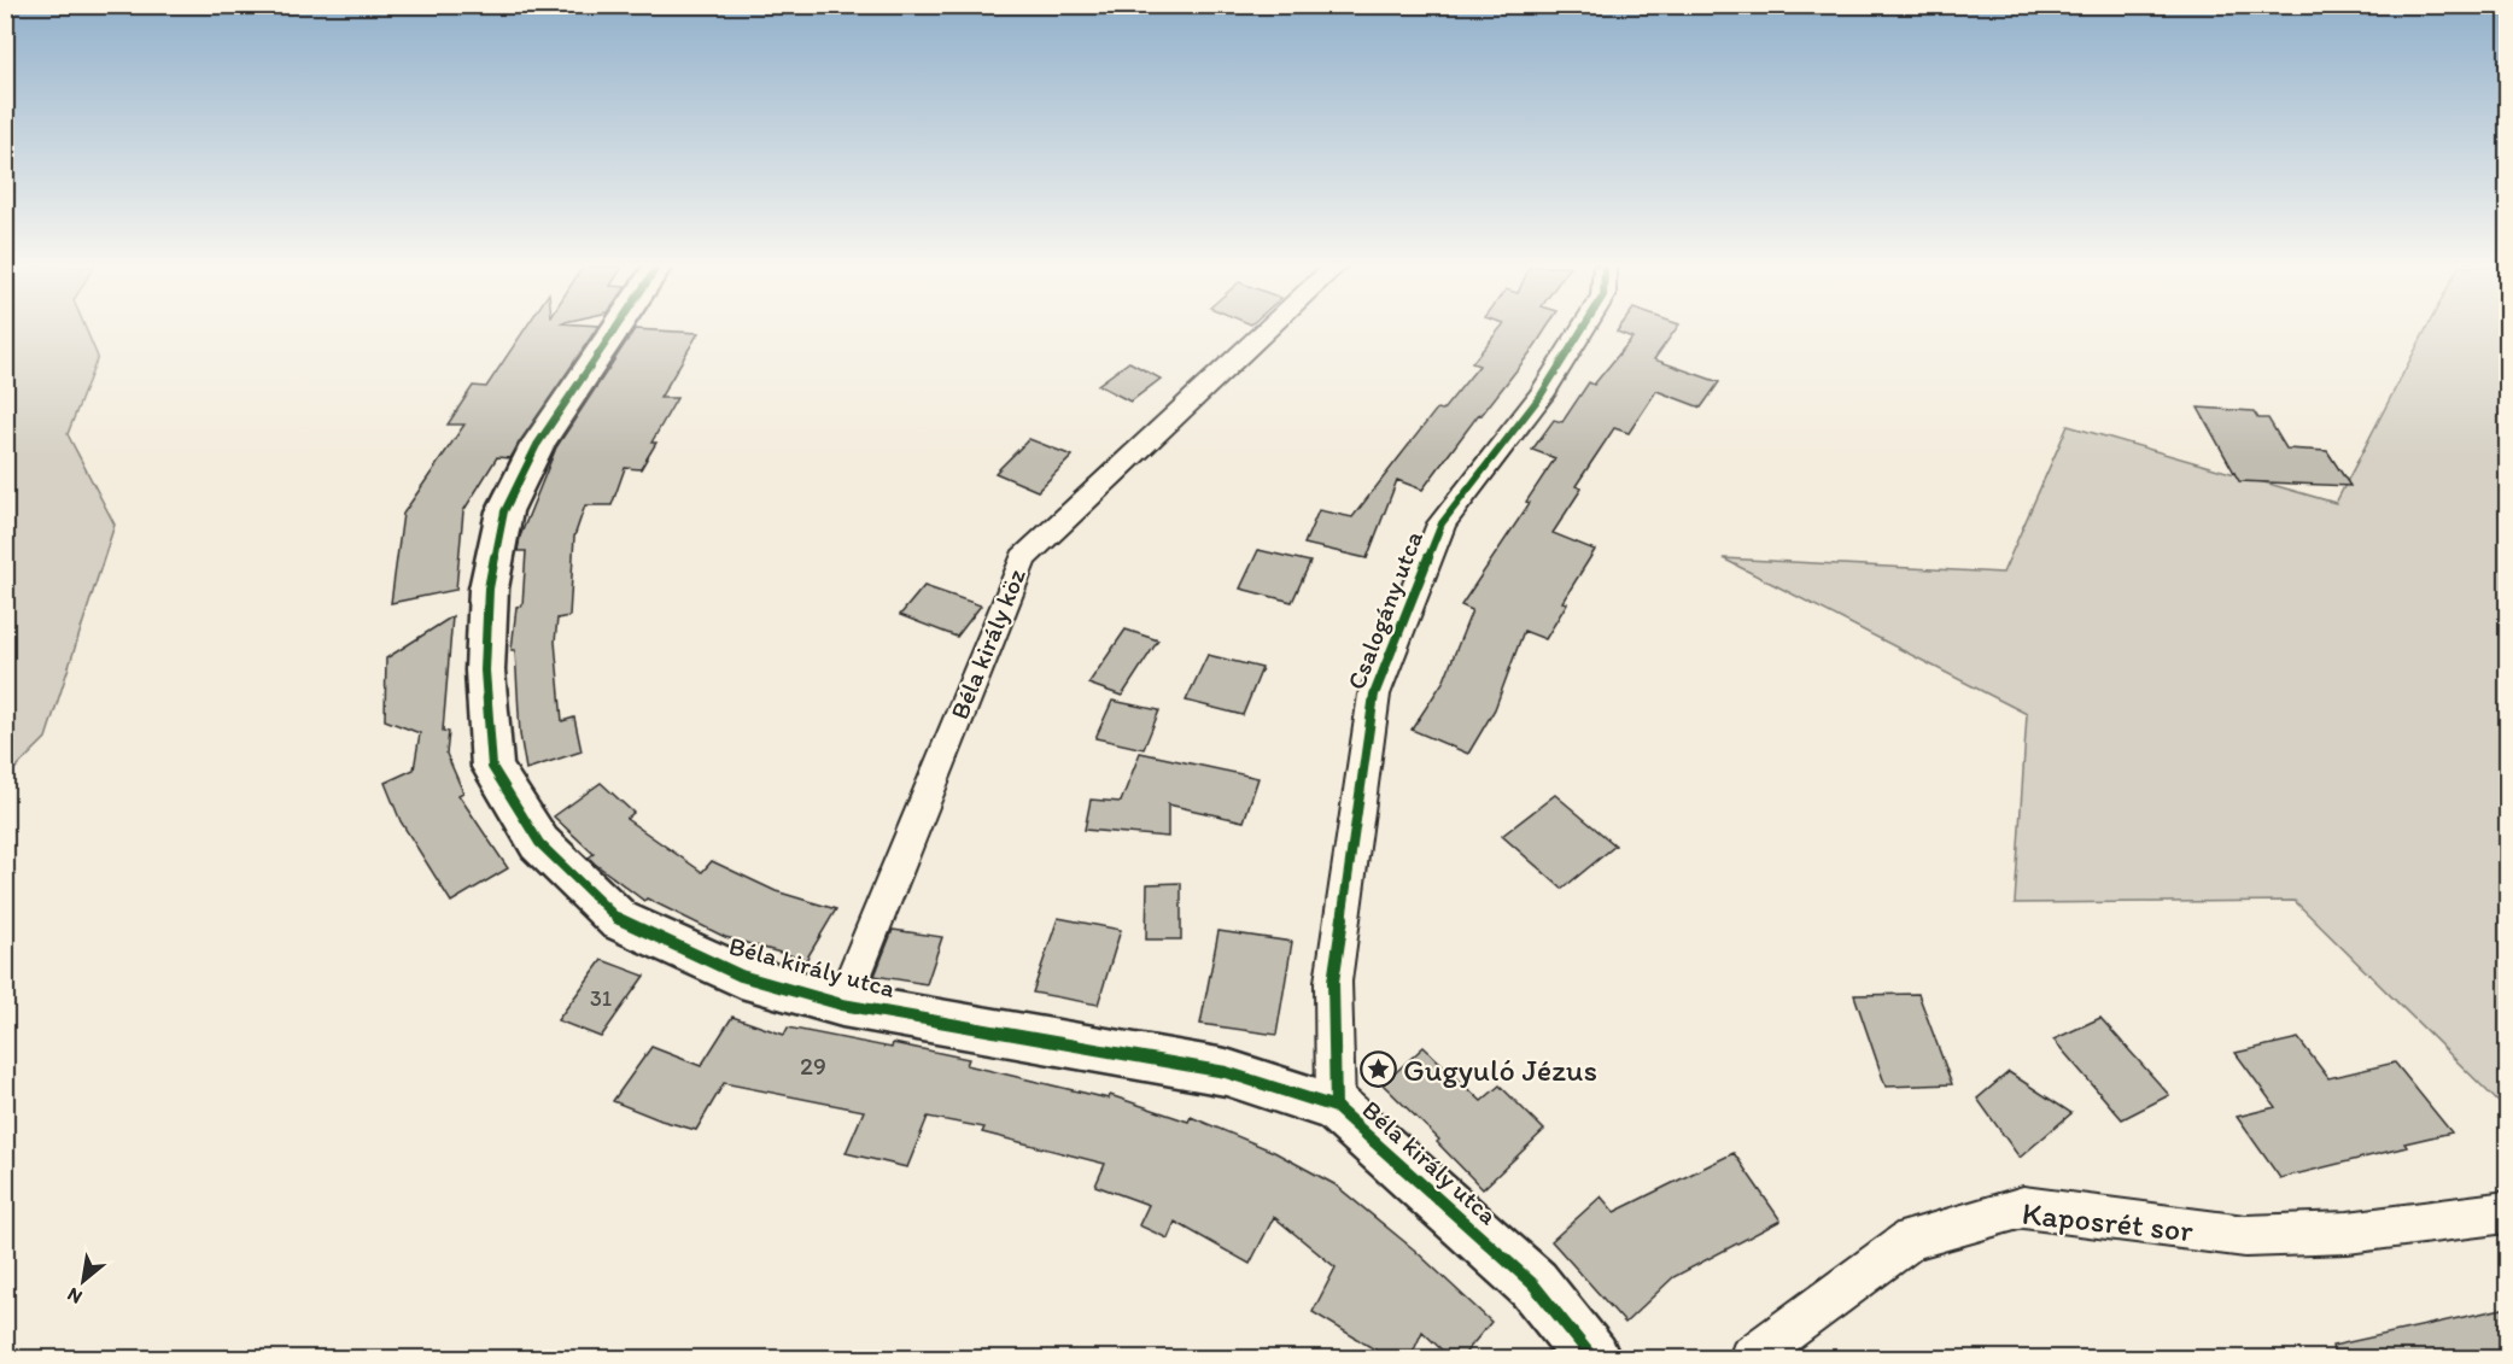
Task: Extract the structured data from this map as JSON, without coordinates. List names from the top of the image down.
{
  "streets": {
    "street": [
      "Csalogány utca",
      "Béla király köz",
      "Béla király utca",
      "Kaposrét sor"
    ]
  },
  "crossings": [
    ["Csalogány utca", "Béla király utca"],
    ["Béla király köz", "Béla király utca"]
  ],
  "places": {
    "place": ["Gugyuló Jézus"]
  },
  "house_numbers": ["31", "29"],
  "north": "bottom left"
}
